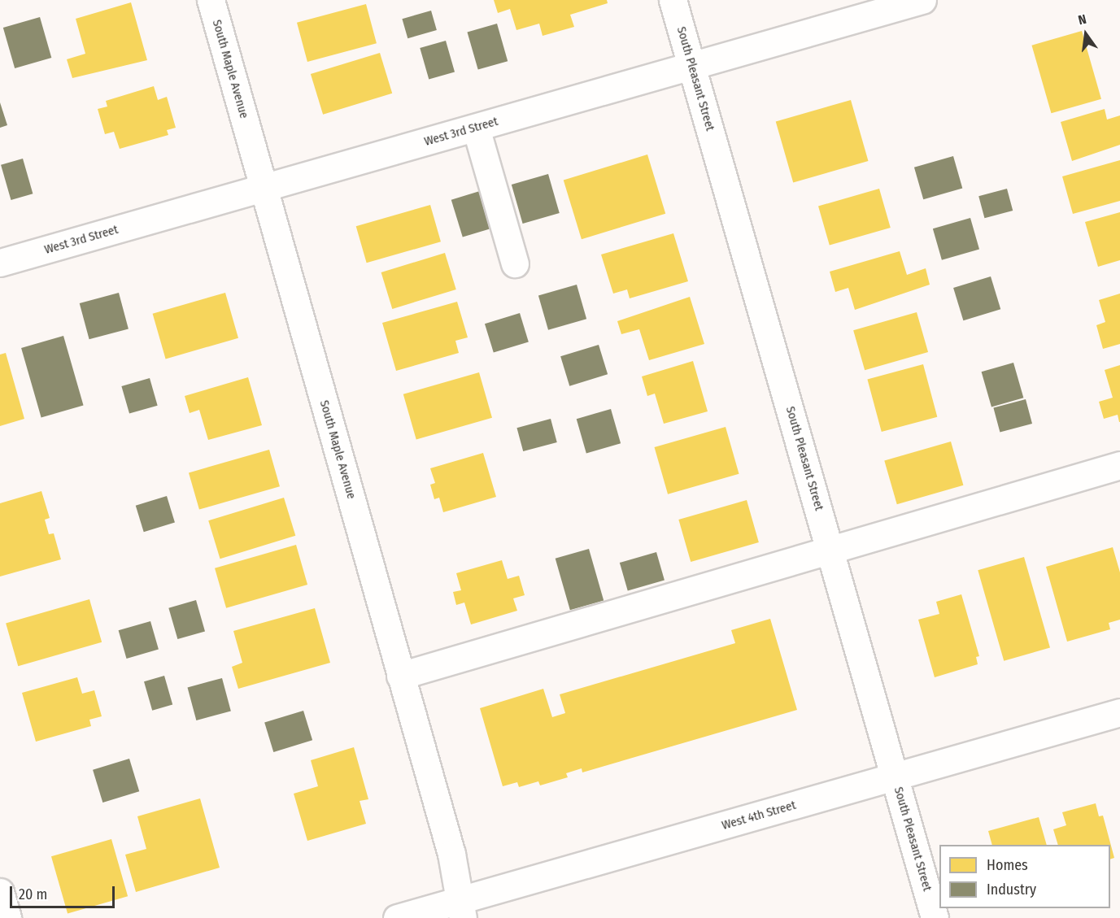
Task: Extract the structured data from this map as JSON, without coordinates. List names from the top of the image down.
{
  "streets": {
    "street": [
      "South Maple Avenue",
      "South Pleasant Street",
      "West 3rd Street",
      "West 4th Street"
    ]
  },
  "crossings": [
    ["South Maple Avenue", "West 3rd Street"],
    ["South Maple Avenue", "West 4th Street"],
    ["South Pleasant Street", "West 3rd Street"],
    ["South Pleasant Street", "West 4th Street"]
  ],
  "legend": ["Homes", "Industry"],
  "scale_bar": "20 m",
  "north": "top"
}
